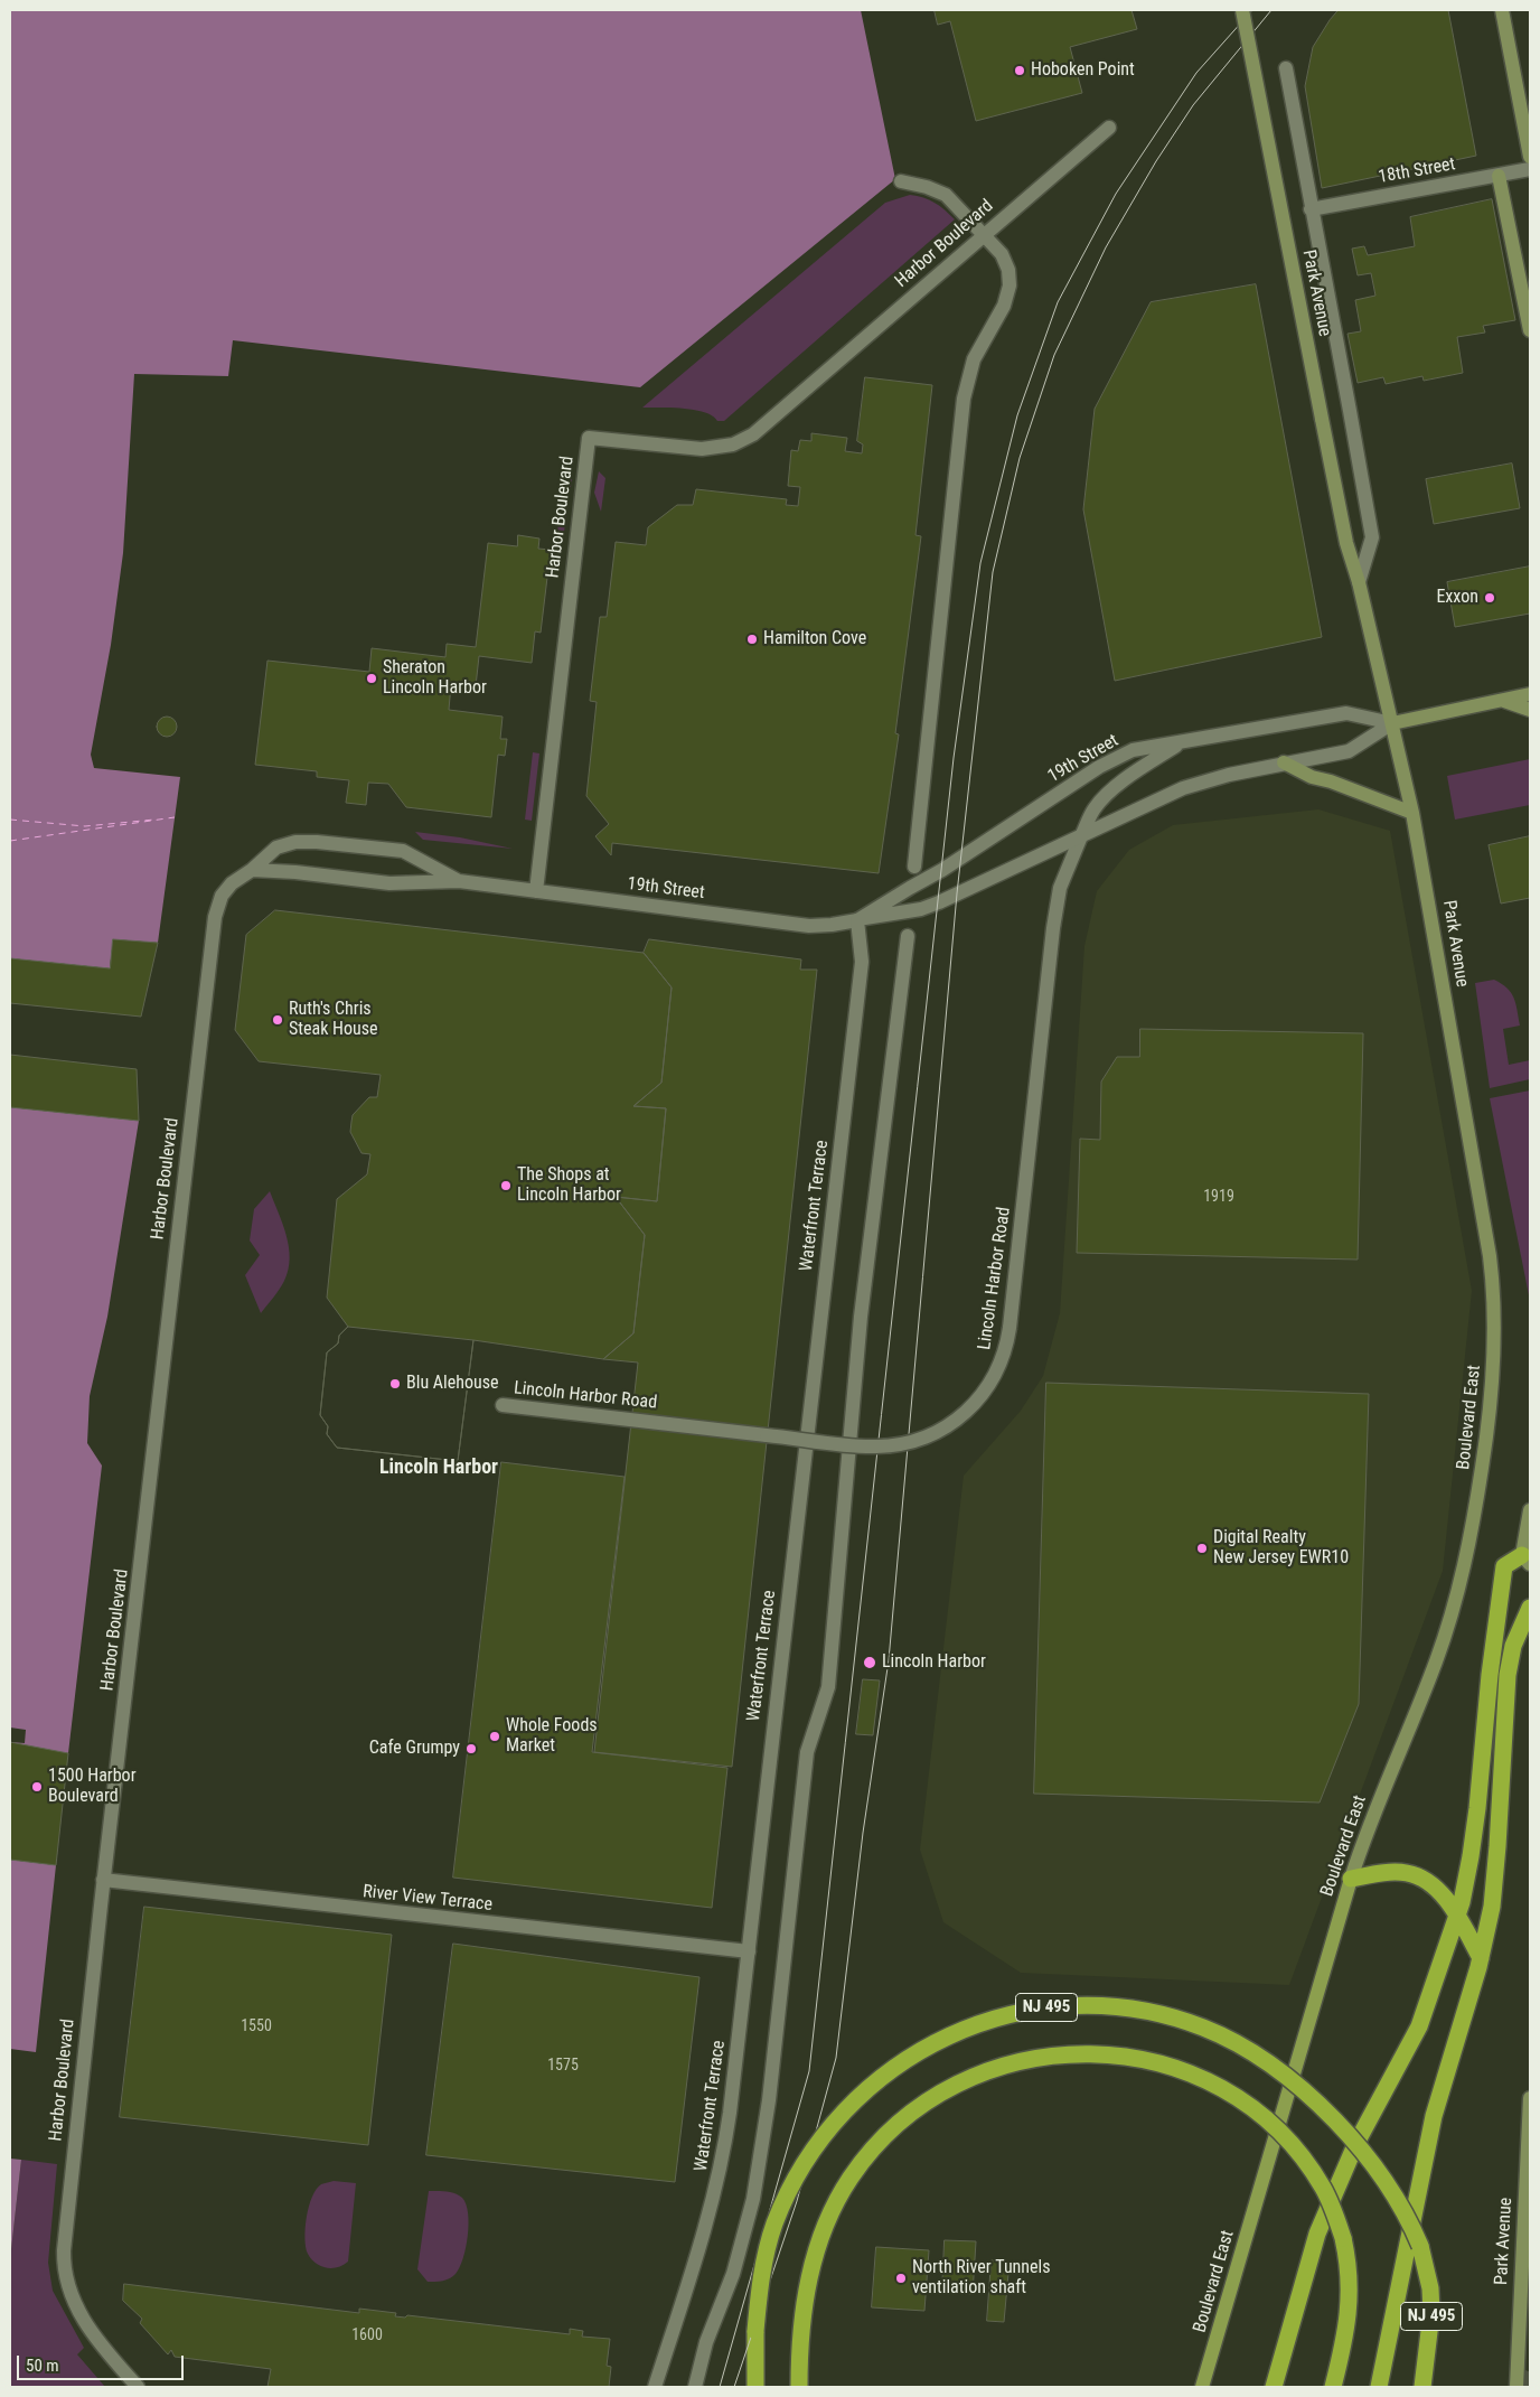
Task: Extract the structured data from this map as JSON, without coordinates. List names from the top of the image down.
{
  "streets": {
    "highway": ["NJ 495"],
    "main road": ["Park Avenue", "19th Street", "Boulevard East"],
    "street": [
      "18th Street",
      "Harbor Boulevard",
      "Waterfront Terrace",
      "Lincoln Harbor Road",
      "River View Terrace"
    ]
  },
  "crossings": [
    ["18th Street", "Park Avenue"],
    ["Harbor Boulevard", "19th Street"],
    ["Harbor Boulevard", "River View Terrace"],
    ["Park Avenue", "19th Street"],
    ["Park Avenue", "Boulevard East"],
    ["19th Street", "Waterfront Terrace"],
    ["19th Street", "Lincoln Harbor Road"],
    ["Waterfront Terrace", "River View Terrace"]
  ],
  "districts": ["Lincoln Harbor"],
  "places": [
    "Hoboken Point",
    "Exxon",
    "Hamilton Cove",
    "Sheraton Lincoln Harbor",
    "Ruth's Chris Steak House",
    "The Shops at Lincoln Harbor",
    "Blu Alehouse",
    "Digital Realty New Jersey EWR10",
    "Lincoln Harbor",
    "Whole Foods Market",
    "Cafe Grumpy",
    "1500 Harbor Boulevard",
    "North River Tunnels ventilation shaft"
  ],
  "house_numbers": [
    "1919",
    "1550",
    "1575",
    "1600"
  ],
  "scale_bar": "50 m"
}
